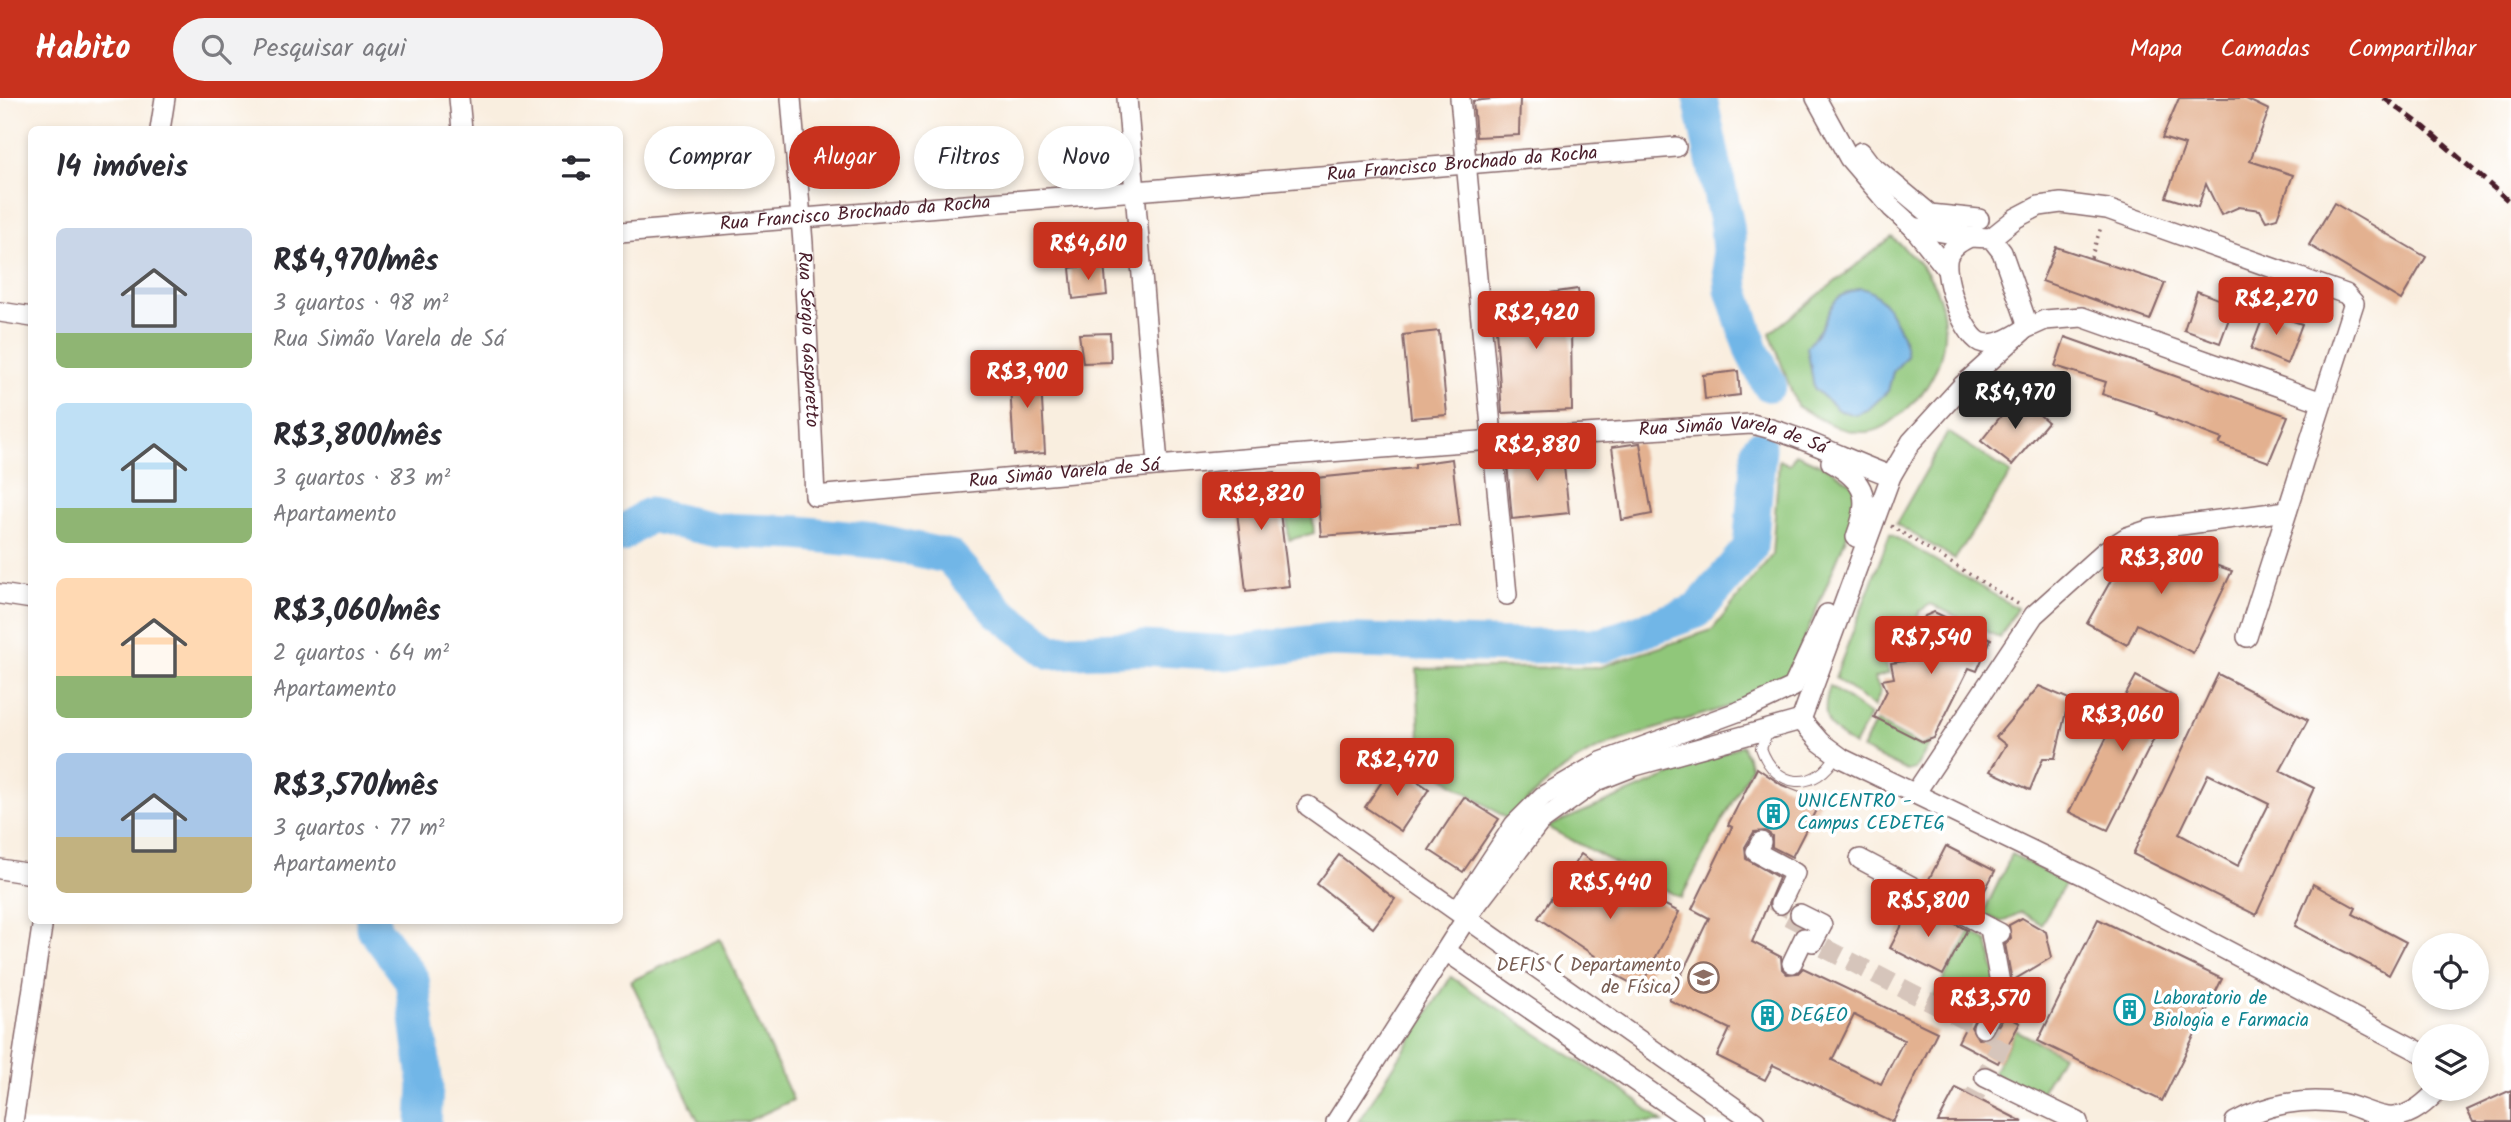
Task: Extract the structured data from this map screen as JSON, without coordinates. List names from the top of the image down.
{
  "streets": {
    "street": ["Rua Francisco Brochado da Rocha", "Rua Sérgio Gasparetto", "Rua Simão Varela de Sá"]
  },
  "crossings": [
    ["Rua Francisco Brochado da Rocha", "Rua Sérgio Gasparetto"],
    ["Rua Sérgio Gasparetto", "Rua Simão Varela de Sá"]
  ],
  "places": {
    "building": ["UNICENTRO - Campus CEDETEG", "Laboratorio de Biologia e Farmacia", "DEGEO"],
    "school or university": ["DEFIS ( Departamento de Física)"]
  },
  "page": {
    "header": "Habito",
    "search": "Pesquisar aqui",
    "nav": ["Mapa", "Camadas", "Compartilhar"],
    "chip": [
      "Comprar",
      "Alugar",
      "Filtros",
      "Novo"
    ],
    "heading": "14 imóveis",
    "list": [
      {
        "name": "R$4,970/mês",
        "note": "3 quartos · 98 m² · Rua Simão Varela de Sá"
      },
      {
        "name": "R$3,800/mês",
        "note": "3 quartos · 83 m² · Apartamento"
      },
      {
        "name": "R$3,060/mês",
        "note": "2 quartos · 64 m² · Apartamento"
      },
      {
        "name": "R$3,570/mês",
        "note": "3 quartos · 77 m² · Apartamento"
      }
    ],
    "price": [
      "R$4,610",
      "R$2,270",
      "R$2,420",
      "R$3,900",
      "R$4,970",
      "R$2,880",
      "R$2,820",
      "R$3,800",
      "R$7,540",
      "R$3,060",
      "R$2,470",
      "R$5,440",
      "R$5,800",
      "R$3,570"
    ]
  }
}
